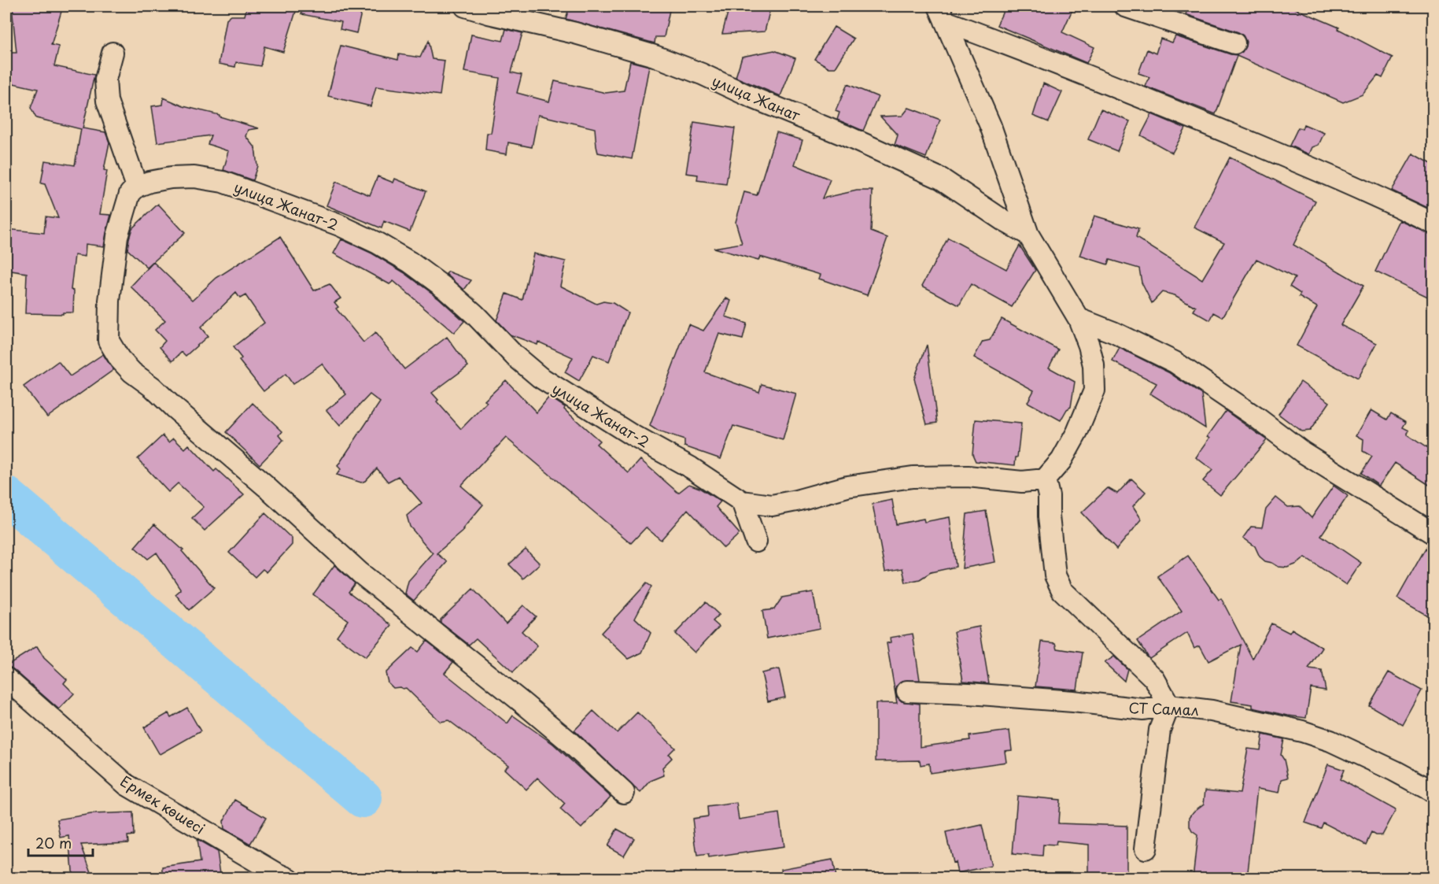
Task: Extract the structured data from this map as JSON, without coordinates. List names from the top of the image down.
{
  "streets": {
    "street": [
      "улица Жанат",
      "улица Жанат-2",
      "СТ Самал",
      "Ермек көшесі"
    ]
  },
  "scale_bar": "20 m"
}
